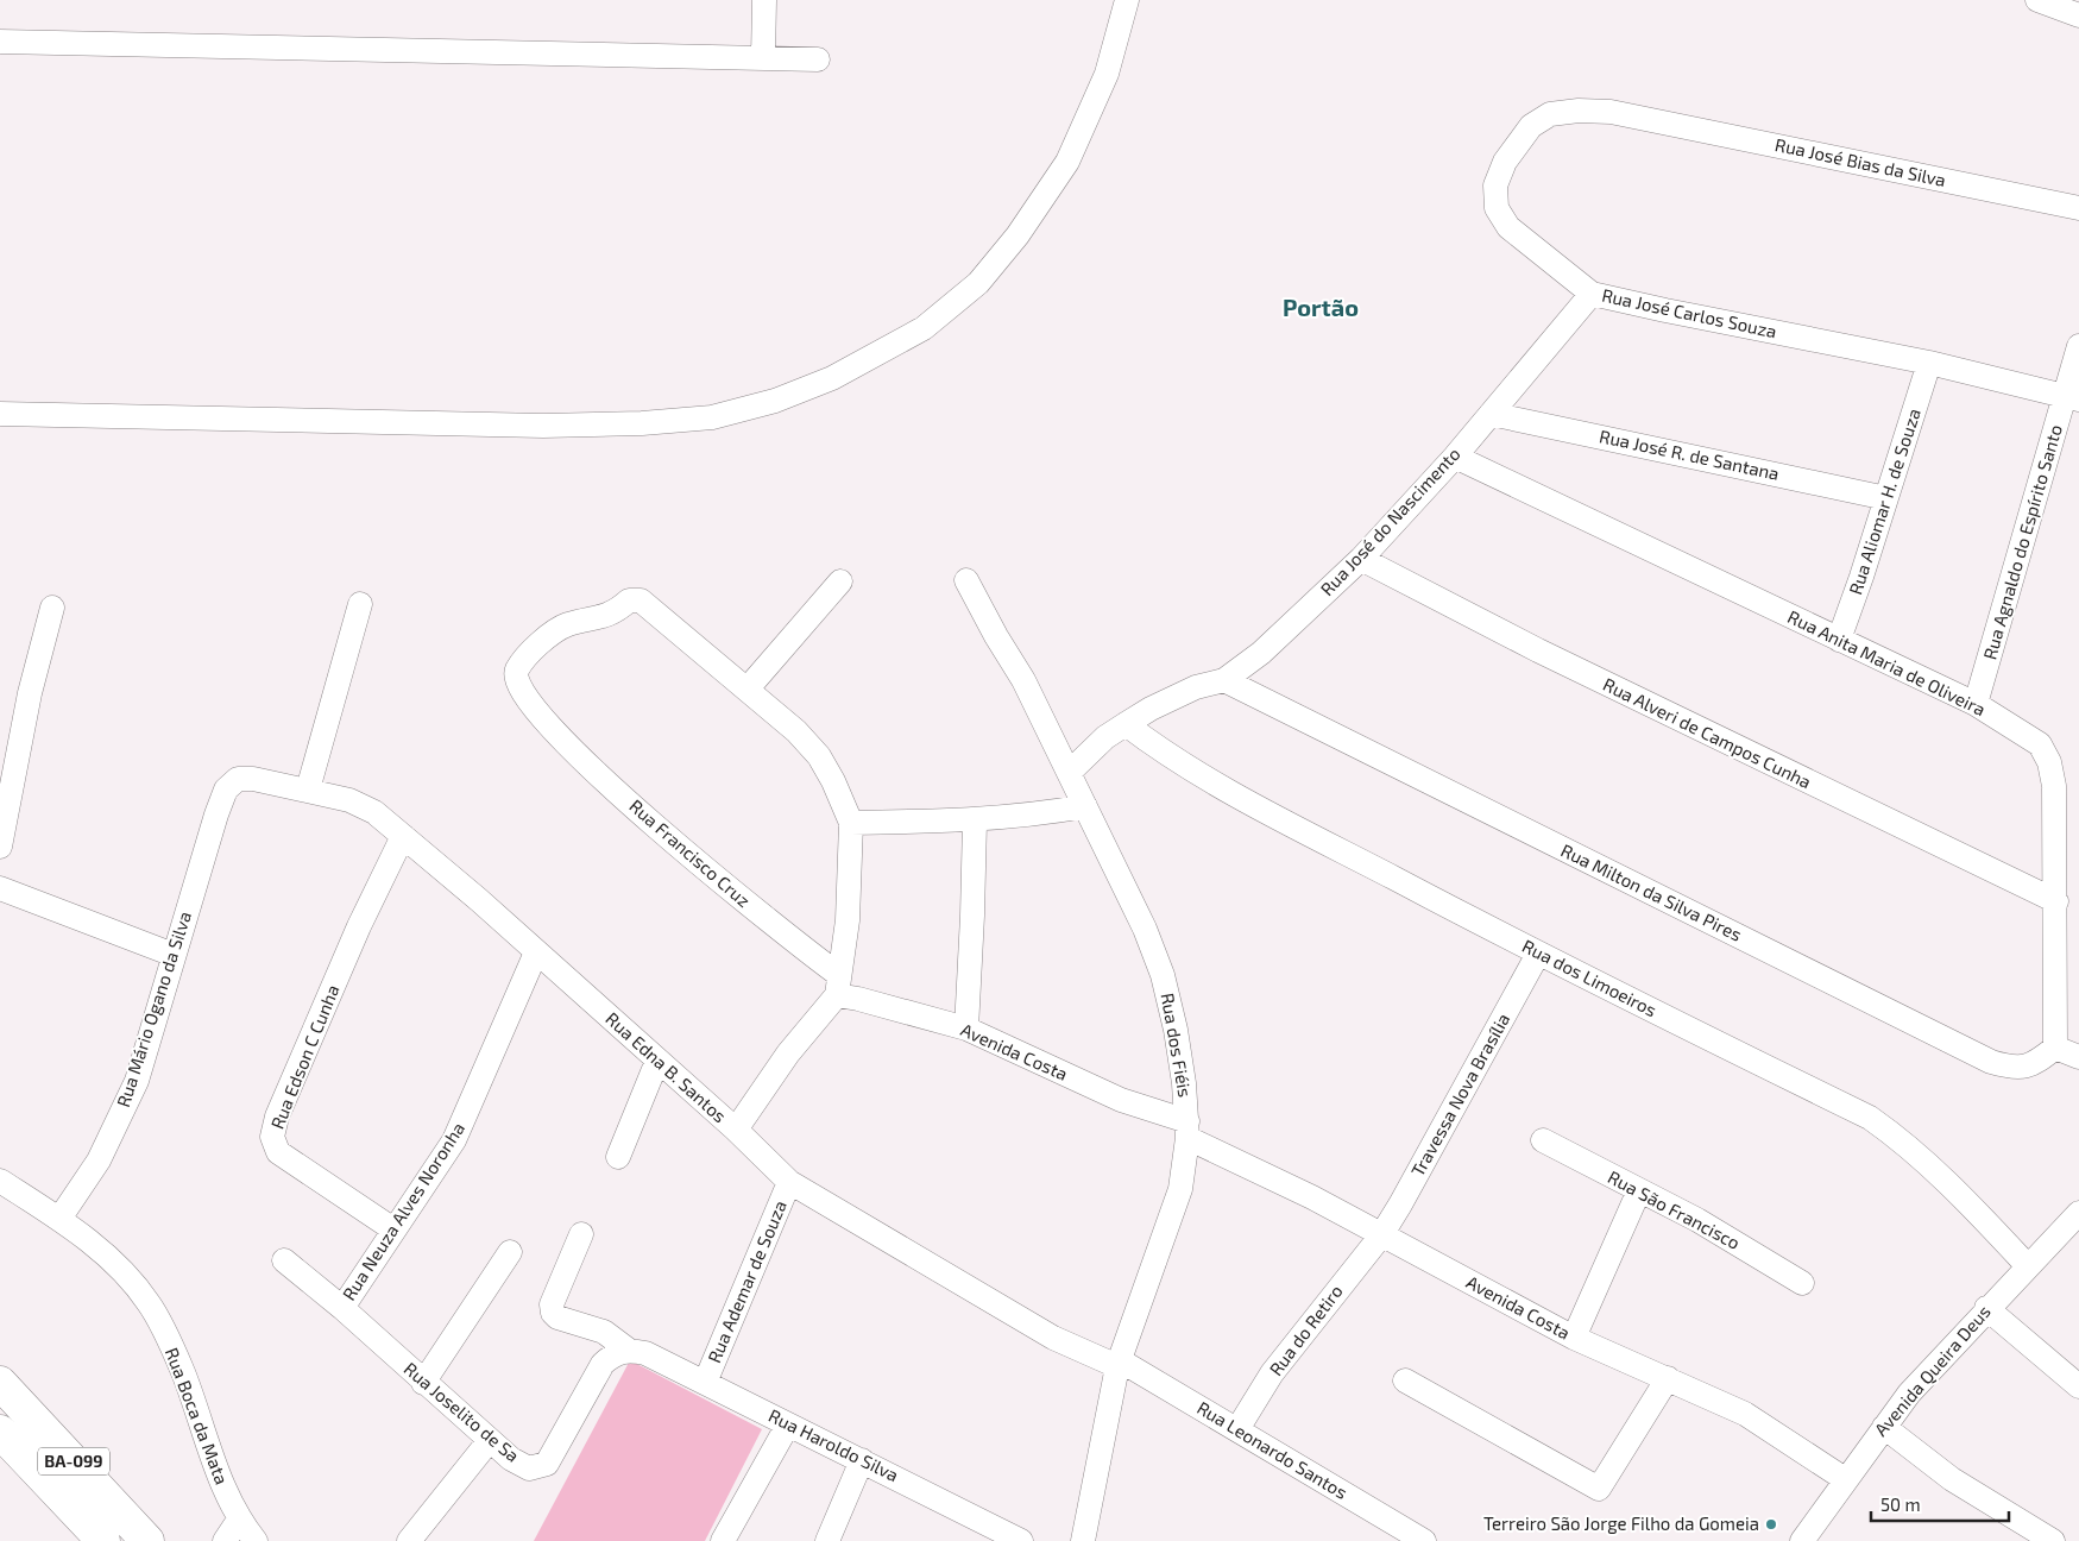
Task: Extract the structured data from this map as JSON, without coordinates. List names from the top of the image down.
{
  "streets": {
    "highway": ["BA-099"],
    "street": [
      "Rua José Bias da Silva",
      "Rua José Carlos Souza",
      "Rua José R. de Santana",
      "Rua Aliomar H. de Souza",
      "Rua José do Nascimento",
      "Rua Agnaldo do Espírito Santo",
      "Rua Anita Maria de Oliveira",
      "Rua Alveri de Campos Cunha",
      "Rua Francisco Cruz",
      "Rua Milton da Silva Pires",
      "Rua dos Limoeiros",
      "Rua Mário Ogano da Silva",
      "Rua dos Fiéis",
      "Avenida Costa",
      "Rua Edson C Cunha",
      "Rua Edna B. Santos",
      "Travessa Nova Brasília",
      "Rua São Francisco",
      "Rua Neuza Alves Noronha",
      "Rua Ademar de Souza",
      "Rua do Retiro",
      "Avenida Queira Deus",
      "Rua Joselito de Sa",
      "Rua Boca da Mata",
      "Rua Haroldo Silva",
      "Rua Leonardo Santos"
    ]
  },
  "crossings": [
    ["Rua José Bias da Silva", "Rua José Carlos Souza"],
    ["Rua José Carlos Souza", "Rua Aliomar H. de Souza"],
    ["Rua José Carlos Souza", "Rua José do Nascimento"],
    ["Rua José Carlos Souza", "Rua Agnaldo do Espírito Santo"],
    ["Rua José R. de Santana", "Rua Aliomar H. de Souza"],
    ["Rua José R. de Santana", "Rua José do Nascimento"],
    ["Rua Aliomar H. de Souza", "Rua Anita Maria de Oliveira"],
    ["Rua José do Nascimento", "Rua Anita Maria de Oliveira"],
    ["Rua José do Nascimento", "Rua Alveri de Campos Cunha"],
    ["Rua José do Nascimento", "Rua Milton da Silva Pires"],
    ["Rua José do Nascimento", "Rua dos Limoeiros"],
    ["Rua José do Nascimento", "Rua dos Fiéis"],
    ["Rua Agnaldo do Espírito Santo", "Rua Anita Maria de Oliveira"],
    ["Rua Anita Maria de Oliveira", "Rua Alveri de Campos Cunha"],
    ["Rua Anita Maria de Oliveira", "Rua Milton da Silva Pires"],
    ["Rua Francisco Cruz", "Avenida Costa"],
    ["Rua dos Limoeiros", "Travessa Nova Brasília"],
    ["Rua dos Limoeiros", "Avenida Queira Deus"],
    ["Rua Mário Ogano da Silva", "Rua Edna B. Santos"],
    ["Rua Mário Ogano da Silva", "Rua Boca da Mata"],
    ["Rua dos Fiéis", "Avenida Costa"],
    ["Rua dos Fiéis", "Rua Edna B. Santos"],
    ["Rua dos Fiéis", "Rua Leonardo Santos"],
    ["Avenida Costa", "Travessa Nova Brasília"],
    ["Avenida Costa", "Rua do Retiro"],
    ["Avenida Costa", "Avenida Queira Deus"],
    ["Rua Edson C Cunha", "Rua Edna B. Santos"],
    ["Rua Edson C Cunha", "Rua Neuza Alves Noronha"],
    ["Rua Edna B. Santos", "Rua Neuza Alves Noronha"],
    ["Rua Edna B. Santos", "Rua Ademar de Souza"],
    ["Rua Edna B. Santos", "Rua Leonardo Santos"],
    ["Travessa Nova Brasília", "Rua do Retiro"],
    ["Rua Neuza Alves Noronha", "Rua Joselito de Sa"],
    ["Rua Ademar de Souza", "Rua Haroldo Silva"],
    ["Rua do Retiro", "Rua Leonardo Santos"],
    ["Rua Joselito de Sa", "Rua Haroldo Silva"]
  ],
  "districts": ["Portão"],
  "places": ["Terreiro São Jorge Filho da Gomeia"],
  "scale_bar": "50 m"
}
